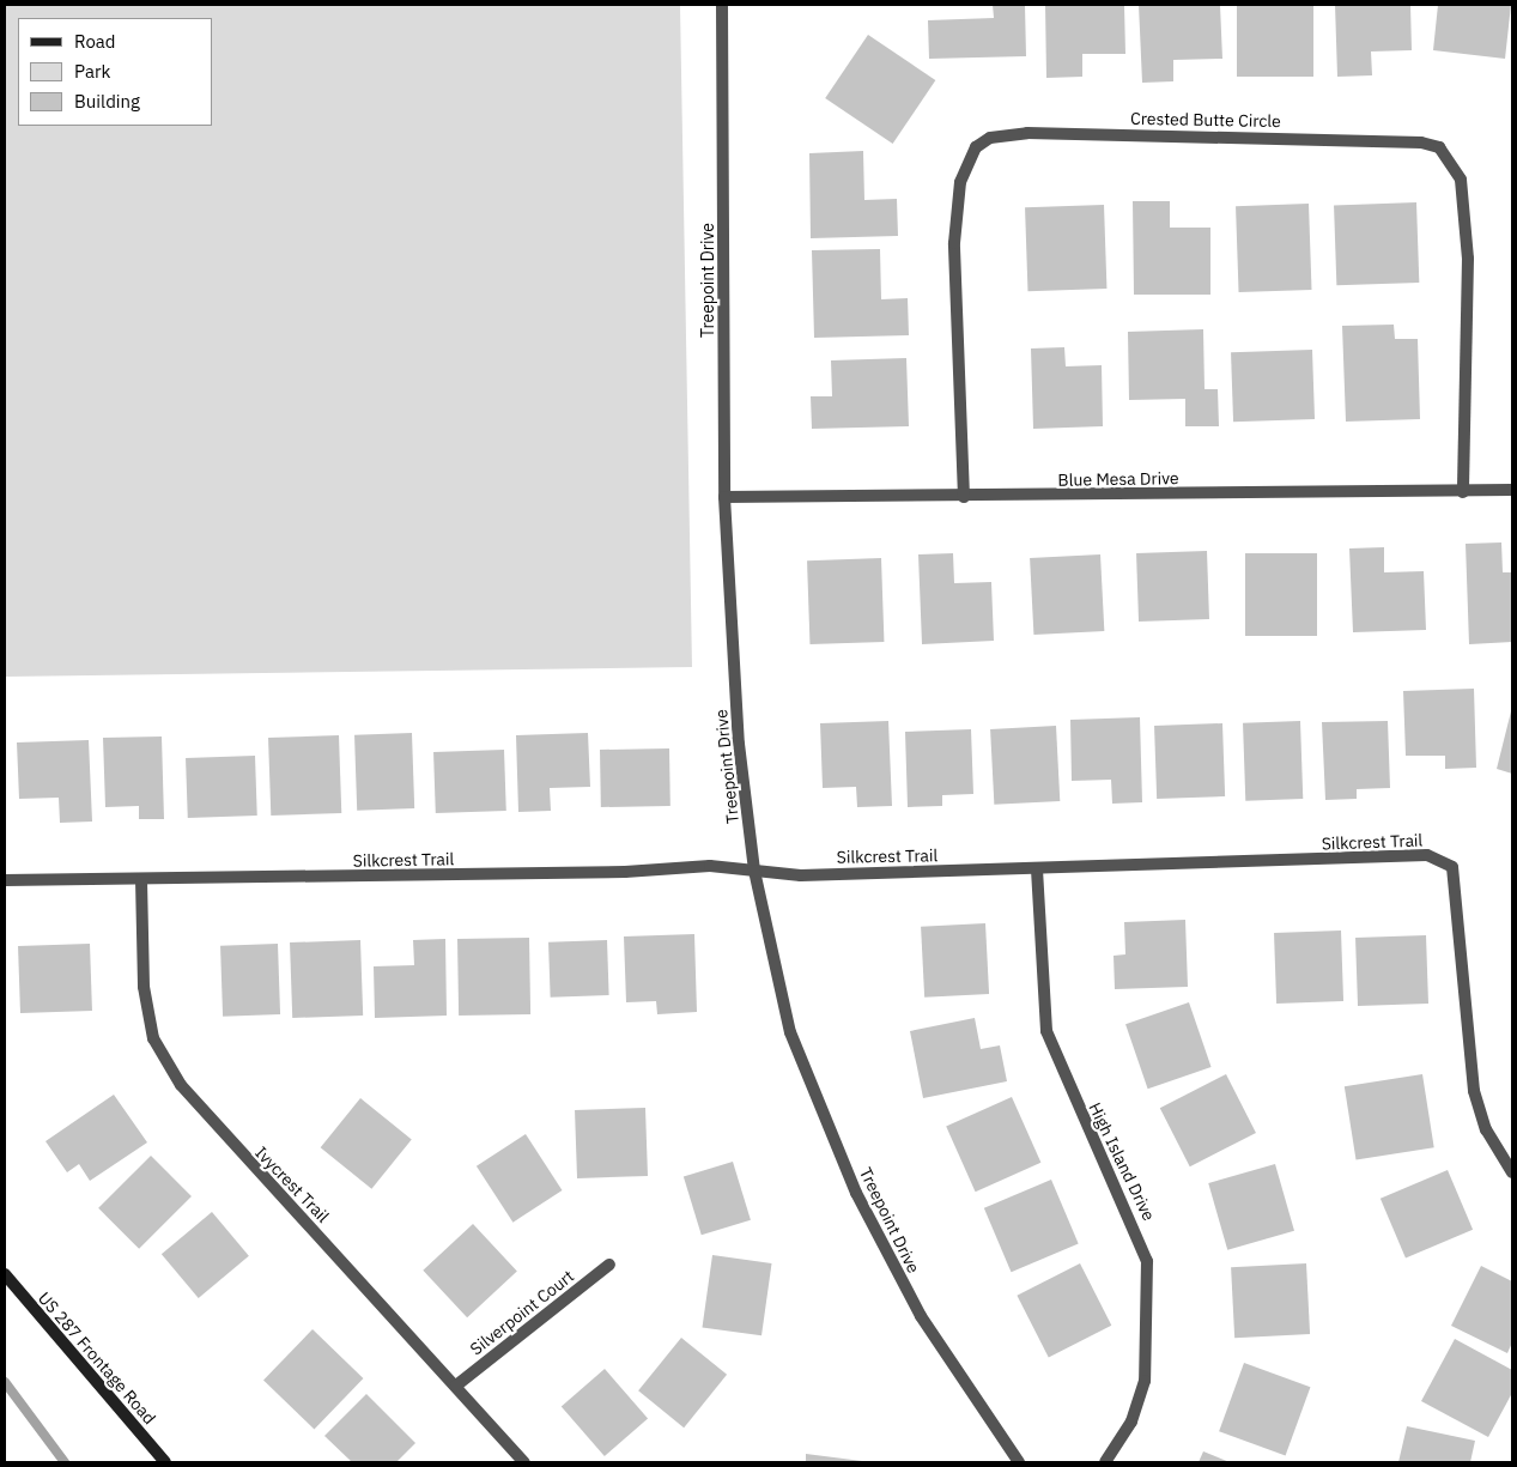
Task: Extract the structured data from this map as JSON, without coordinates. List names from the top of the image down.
{
  "streets": {
    "main road": ["US 287 Frontage Road"],
    "street": [
      "Crested Butte Circle",
      "Treepoint Drive",
      "Blue Mesa Drive",
      "Silkcrest Trail",
      "High Island Drive",
      "Ivycrest Trail",
      "Silverpoint Court"
    ]
  },
  "crossings": [
    ["Crested Butte Circle", "Blue Mesa Drive"],
    ["Treepoint Drive", "Blue Mesa Drive"],
    ["Treepoint Drive", "Silkcrest Trail"],
    ["Silkcrest Trail", "High Island Drive"],
    ["Silkcrest Trail", "Ivycrest Trail"],
    ["Ivycrest Trail", "Silverpoint Court"]
  ],
  "legend": ["Road", "Park", "Building"]
}
